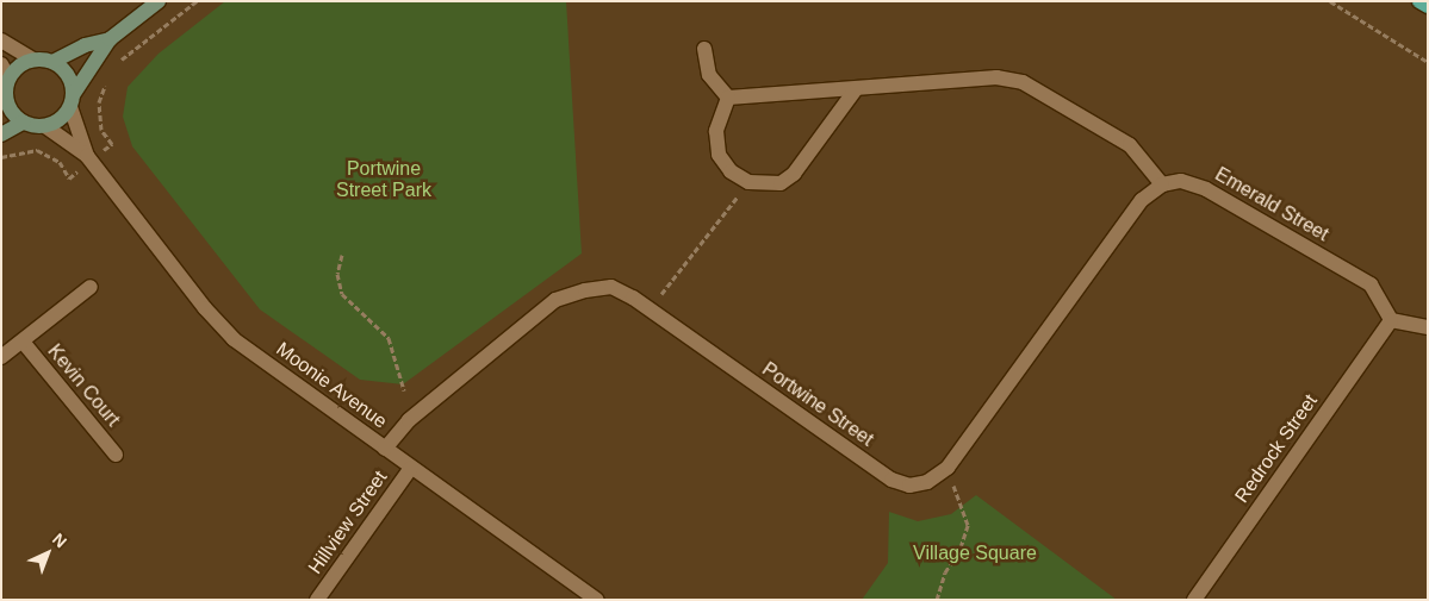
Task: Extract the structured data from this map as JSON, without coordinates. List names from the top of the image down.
{
  "streets": {
    "street": [
      "Emerald Street",
      "Kevin Court",
      "Moonie Avenue",
      "Portwine Street",
      "Redrock Street",
      "Hillview Street"
    ]
  },
  "crossings": [
    ["Emerald Street", "Portwine Street"],
    ["Emerald Street", "Redrock Street"],
    ["Moonie Avenue", "Portwine Street"],
    ["Moonie Avenue", "Hillview Street"]
  ],
  "parks": ["Portwine Street Park", "Village Square"],
  "north": "top right"
}
